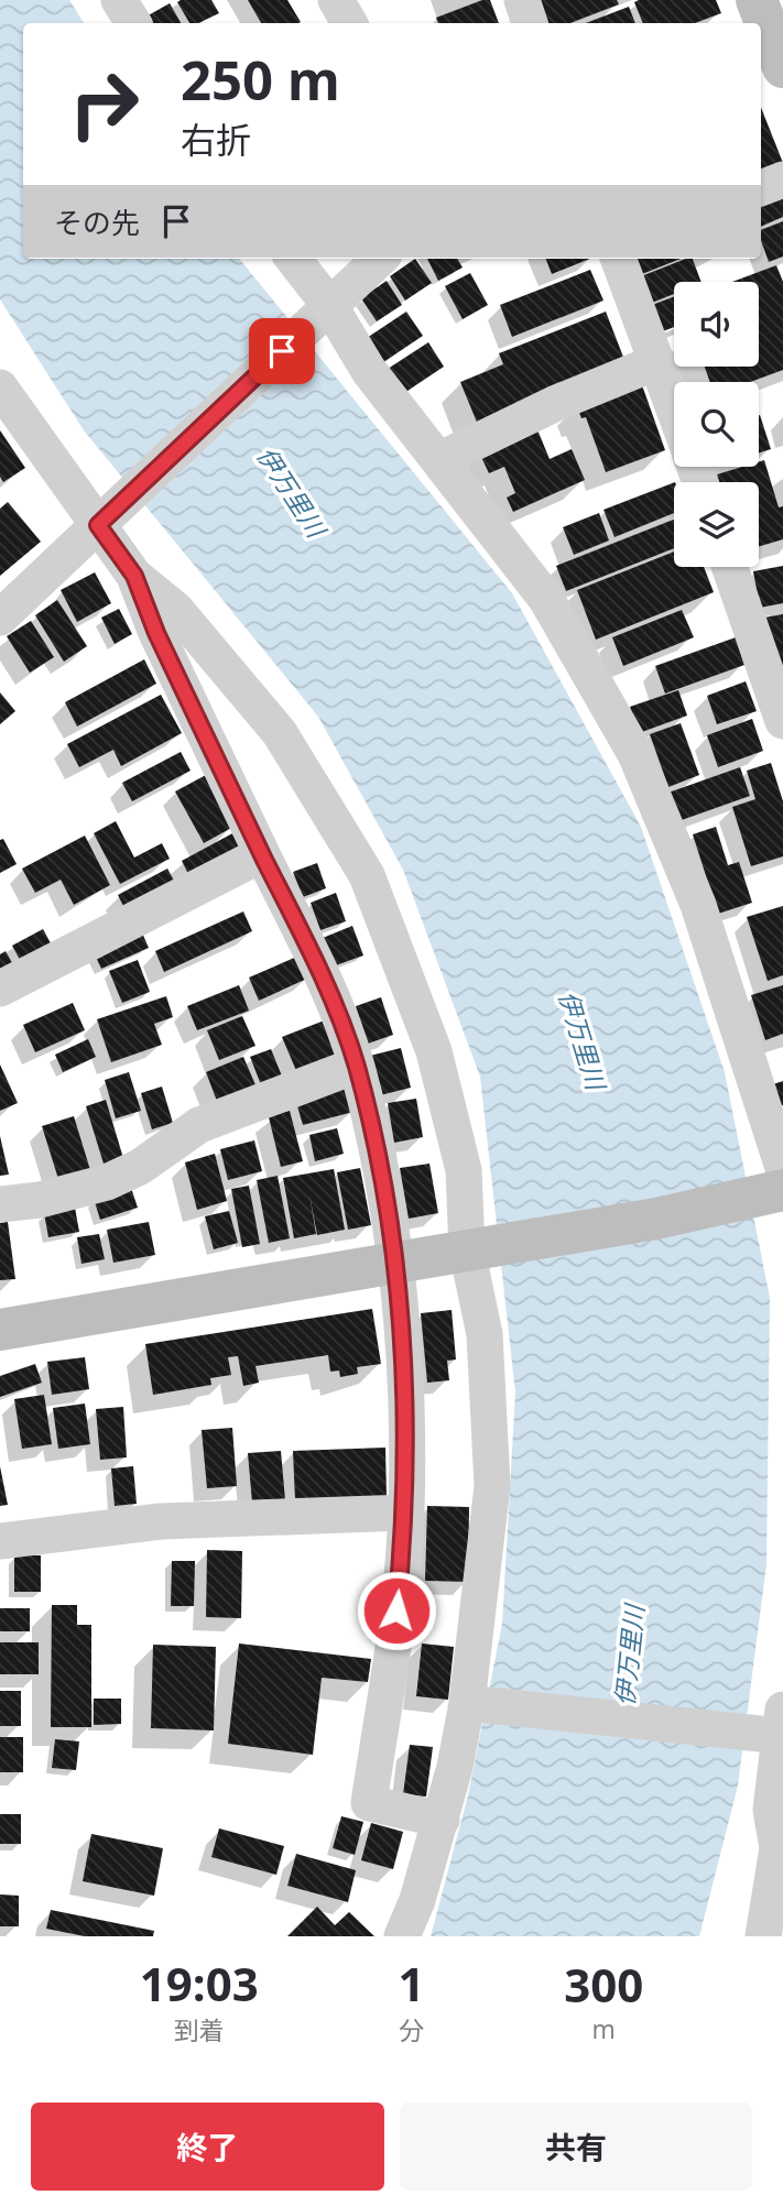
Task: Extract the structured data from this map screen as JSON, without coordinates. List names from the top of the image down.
{
  "water": ["伊万里川"],
  "page": {
    "turn": ["250 m", "右折"],
    "then": "その先",
    "eta": [
      "19:03",
      "到着",
      "1",
      "分",
      "300",
      "m"
    ],
    "buttons": ["終了", "共有"]
  }
}
